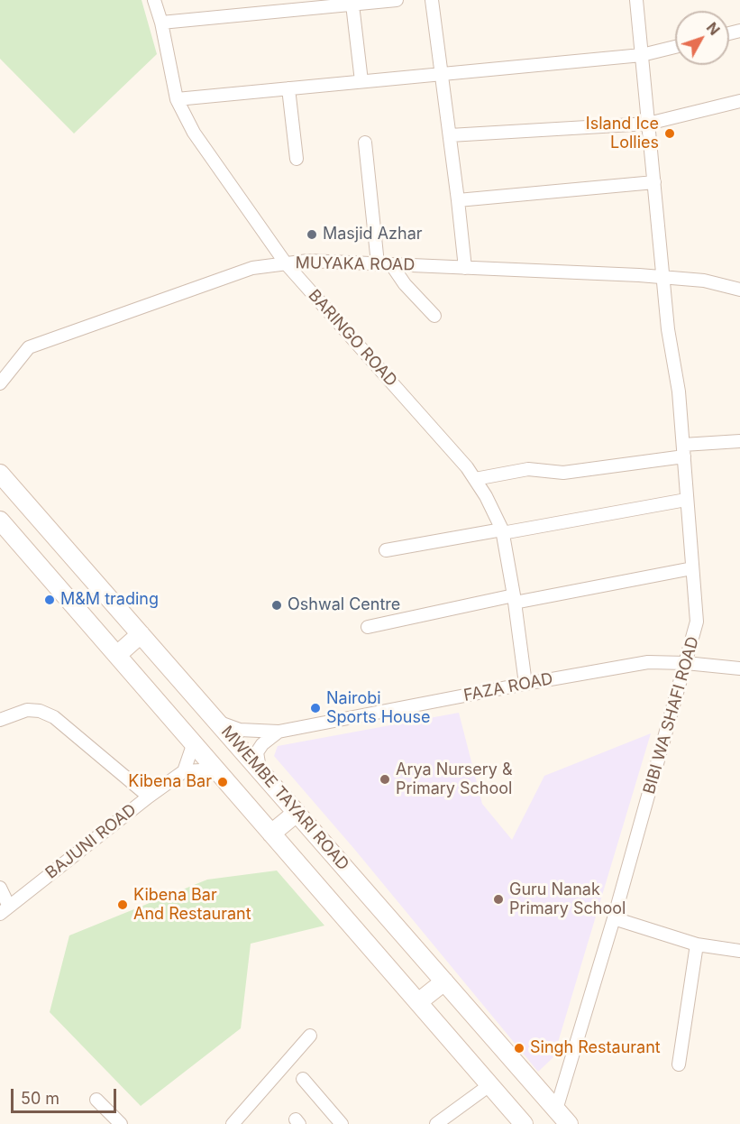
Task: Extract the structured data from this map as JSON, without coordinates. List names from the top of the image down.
{
  "streets": {
    "street": [
      "MUYAKA ROAD",
      "BARINGO ROAD",
      "FAZA ROAD",
      "BIBI WA SHAFI ROAD",
      "MWEMBE TAYARI ROAD",
      "BAJUNI ROAD"
    ]
  },
  "crossings": [
    ["MUYAKA ROAD", "BARINGO ROAD"],
    ["MUYAKA ROAD", "BIBI WA SHAFI ROAD"],
    ["BARINGO ROAD", "FAZA ROAD"],
    ["FAZA ROAD", "BIBI WA SHAFI ROAD"],
    ["FAZA ROAD", "MWEMBE TAYARI ROAD"],
    ["BIBI WA SHAFI ROAD", "MWEMBE TAYARI ROAD"]
  ],
  "places": [
    "Island Ice Lollies",
    "Masjid Azhar",
    "M&M trading",
    "Oshwal Centre",
    "Nairobi Sports House",
    "Arya Nursery & Primary School",
    "Kibena Bar",
    "Guru Nanak Primary School",
    "Kibena Bar And Restaurant",
    "Singh Restaurant"
  ],
  "scale_bar": "50 m",
  "north": "top right"
}
